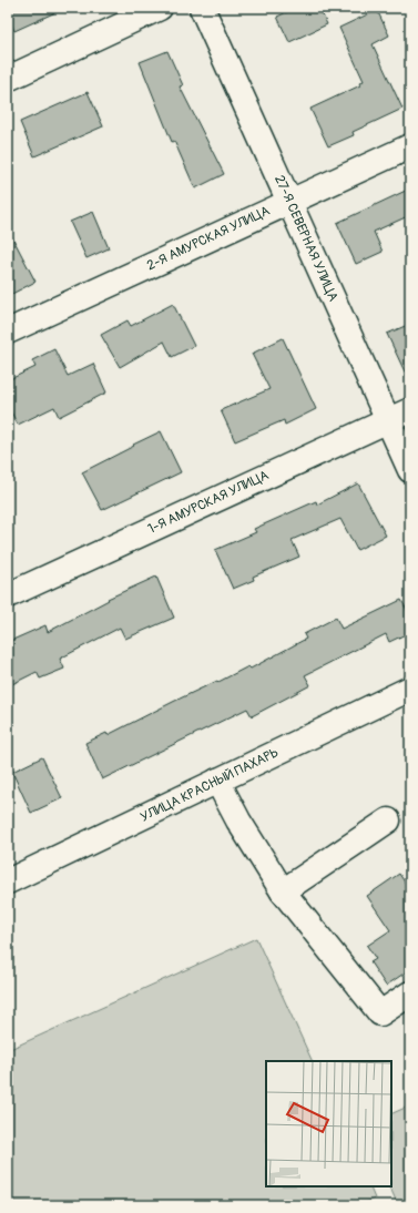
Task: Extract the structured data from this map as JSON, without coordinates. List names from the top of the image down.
{
  "streets": {
    "street": [
      "2-Я АМУРСКАЯ УЛИЦА",
      "27-Я СЕВЕРНАЯ УЛИЦА",
      "1-Я АМУРСКАЯ УЛИЦА",
      "УЛИЦА КРАСНЫЙ ПАХАРЬ"
    ]
  },
  "crossings": [
    ["2-Я АМУРСКАЯ УЛИЦА", "27-Я СЕВЕРНАЯ УЛИЦА"],
    ["27-Я СЕВЕРНАЯ УЛИЦА", "1-Я АМУРСКАЯ УЛИЦА"]
  ]
}
